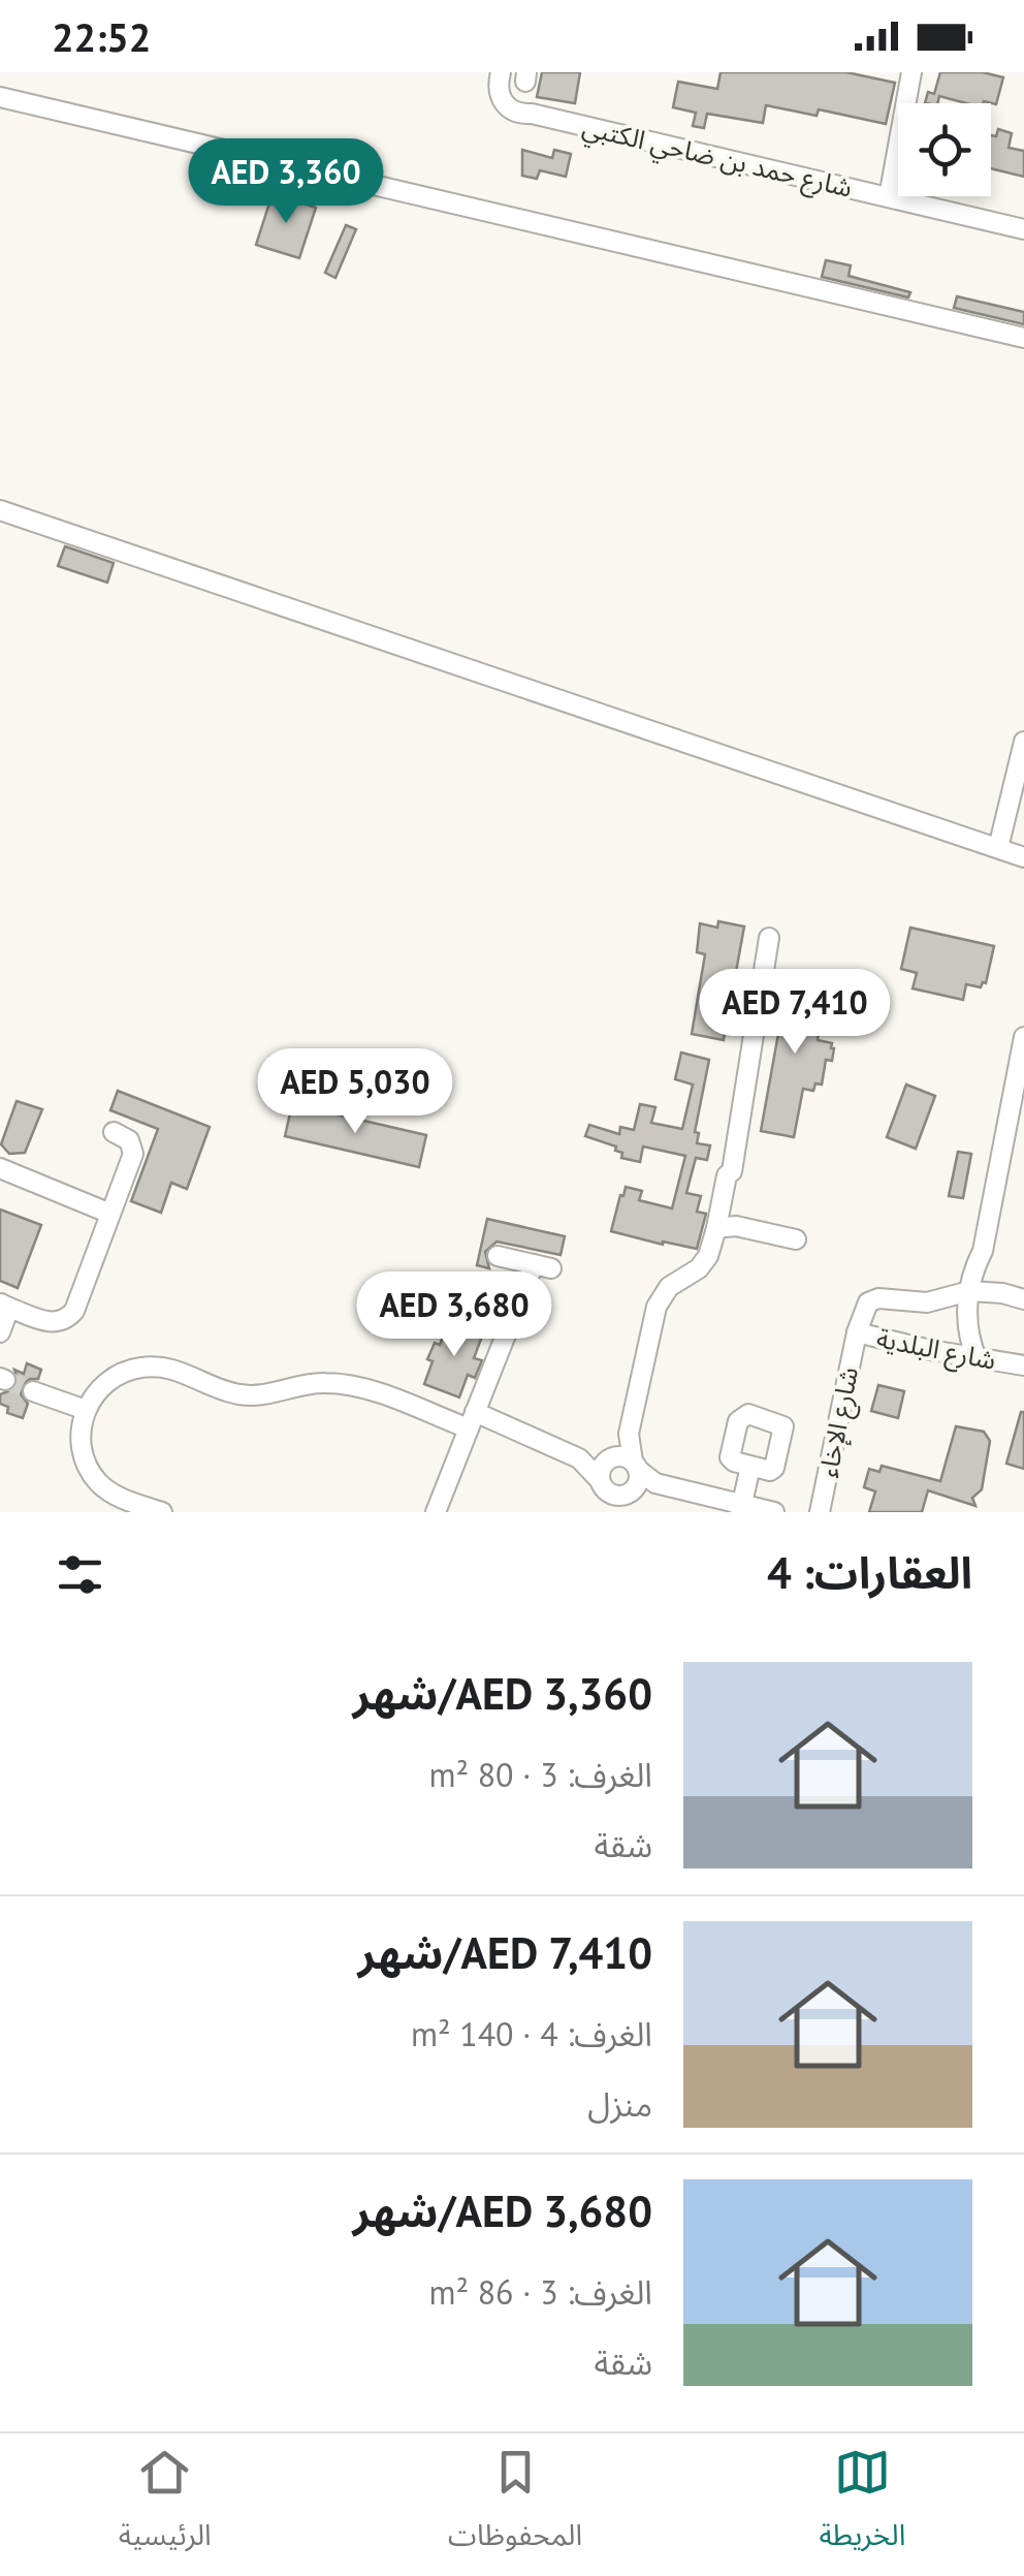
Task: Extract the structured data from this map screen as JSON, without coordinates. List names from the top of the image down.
{
  "streets": {
    "street": ["شارع حمد بن ضاحي الكتبي", "شارع البلدية", "شارع الإخاء"]
  },
  "crossings": [
    ["شارع البلدية", "شارع الإخاء"]
  ],
  "page": {
    "status": "22:52",
    "price": [
      "AED 3,360",
      "AED 7,410",
      "AED 5,030",
      "AED 3,680"
    ],
    "heading": "العقارات: 4",
    "list": [
      {
        "name": "AED 3,360/شهر",
        "note": "الغرف: 3 · 80 m² · شقة"
      },
      {
        "name": "AED 7,410/شهر",
        "note": "الغرف: 4 · 140 m² · منزل"
      },
      {
        "name": "AED 3,680/شهر",
        "note": "الغرف: 3 · 86 m² · شقة"
      }
    ],
    "tabs": ["الخريطة", "المحفوظات", "الرئيسية"]
  }
}
